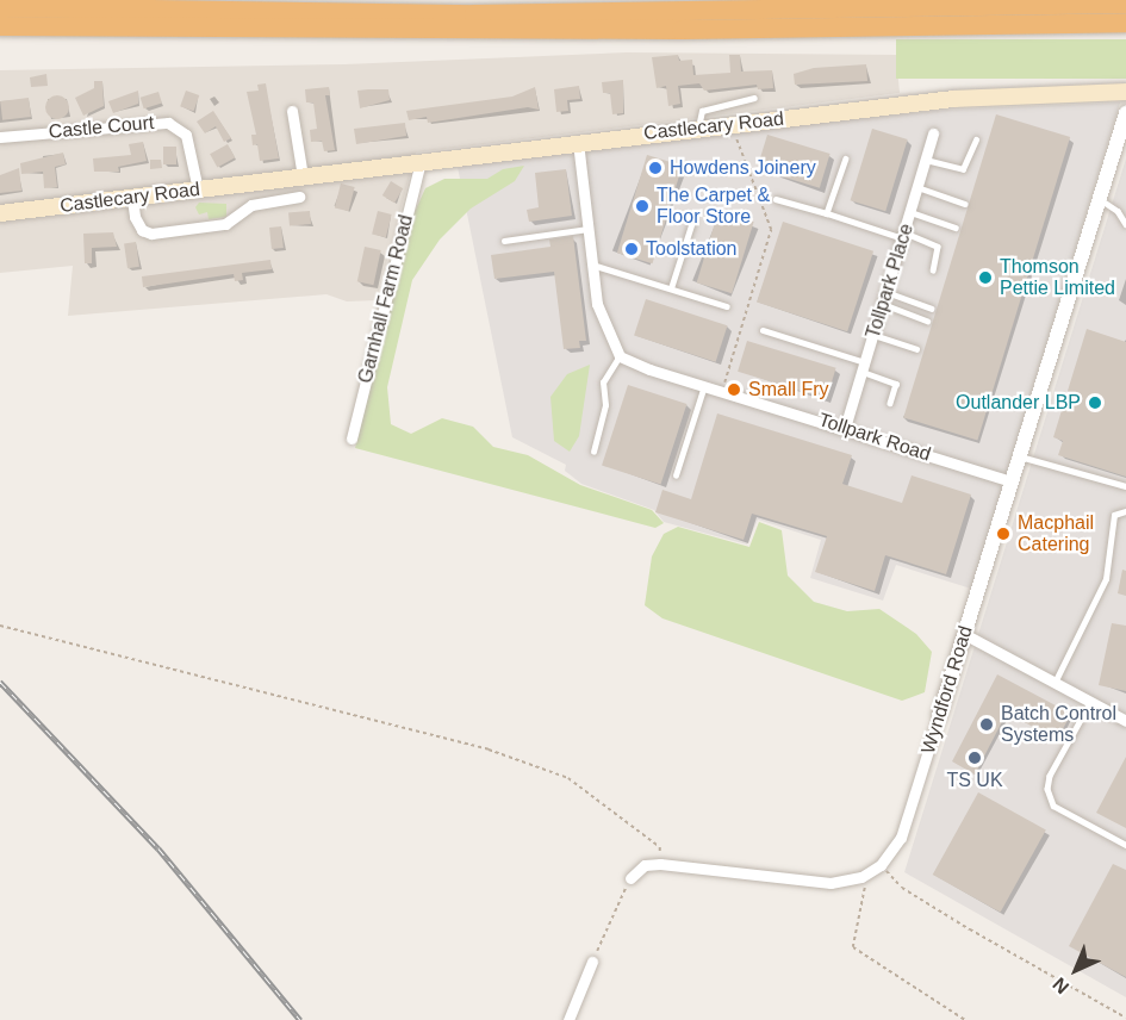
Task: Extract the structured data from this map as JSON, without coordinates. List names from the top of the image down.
{
  "streets": {
    "main road": ["Castlecary Road"],
    "street": [
      "Castle Court",
      "Tollpark Place",
      "Garnhall Farm Road",
      "Tollpark Road",
      "Wyndford Road"
    ]
  },
  "crossings": [
    ["Castlecary Road", "Castle Court"],
    ["Castlecary Road", "Garnhall Farm Road"],
    ["Tollpark Place", "Tollpark Road"],
    ["Tollpark Road", "Wyndford Road"]
  ],
  "places": [
    "Howdens Joinery",
    "The Carpet & Floor Store",
    "Toolstation",
    "Thomson Pettie Limited",
    "Small Fry",
    "Outlander LBP",
    "Macphail Catering",
    "Batch Control Systems",
    "TS UK"
  ],
  "north": "bottom left"
}
